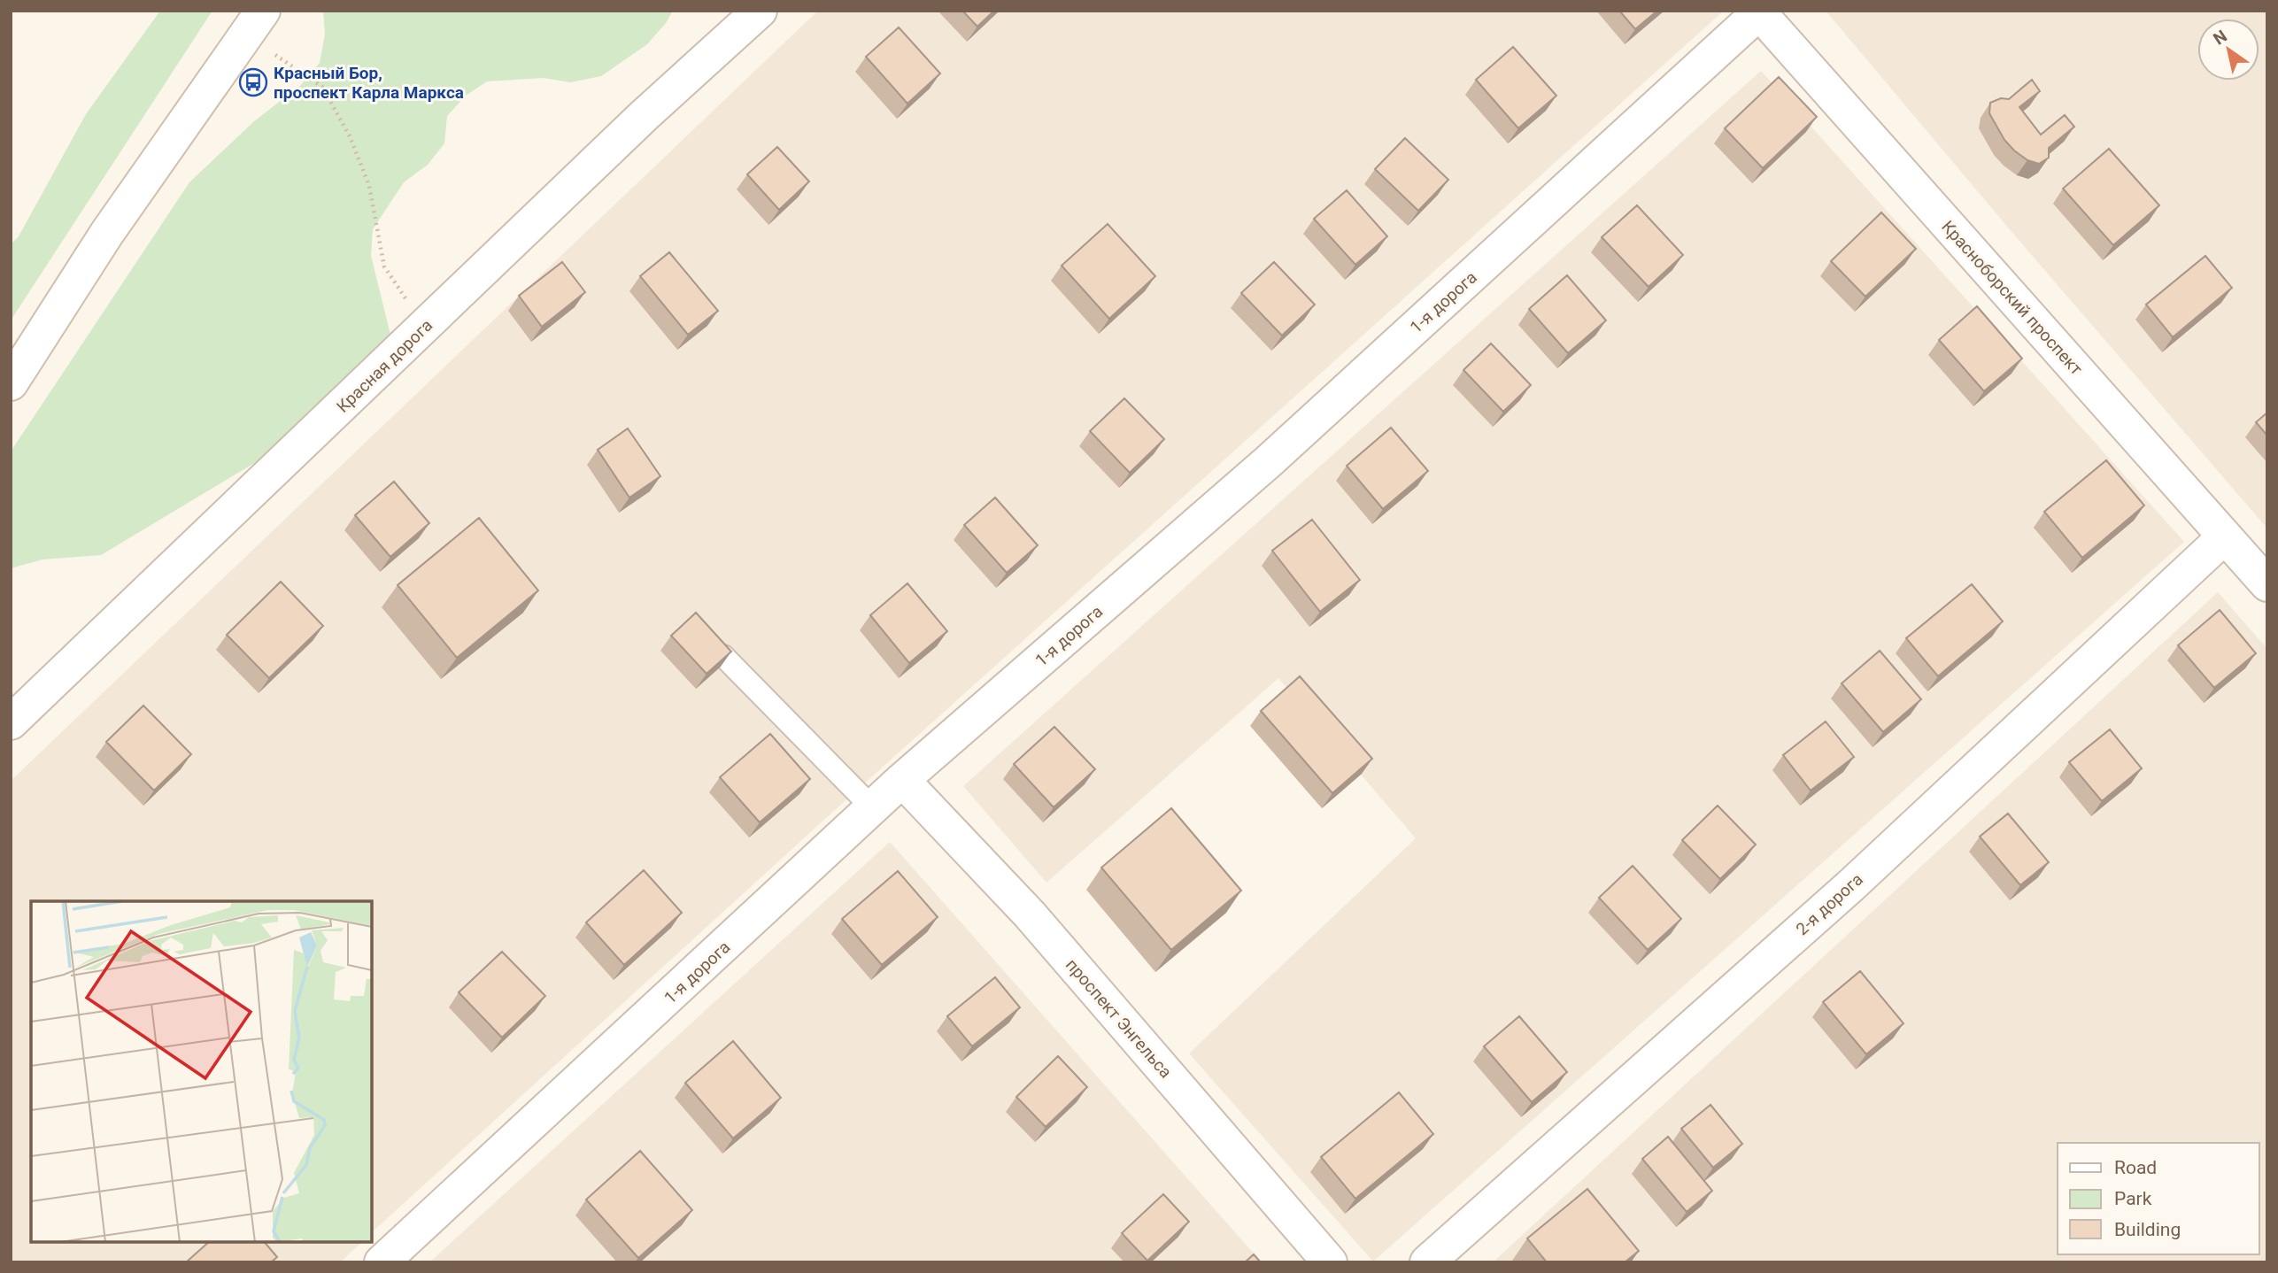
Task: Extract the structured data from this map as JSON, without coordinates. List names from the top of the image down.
{
  "streets": {
    "street": [
      "Красноборский проспект",
      "1-я дорога",
      "Красная дорога",
      "2-я дорога",
      "проспект Энгельса"
    ]
  },
  "crossings": [
    ["Красноборский проспект", "1-я дорога"],
    ["Красноборский проспект", "2-я дорога"],
    ["1-я дорога", "проспект Энгельса"]
  ],
  "places": {
    "bus stop": ["Красный Бор, проспект Карла Маркса"]
  },
  "legend": ["Road", "Park", "Building"],
  "north": "top left"
}
